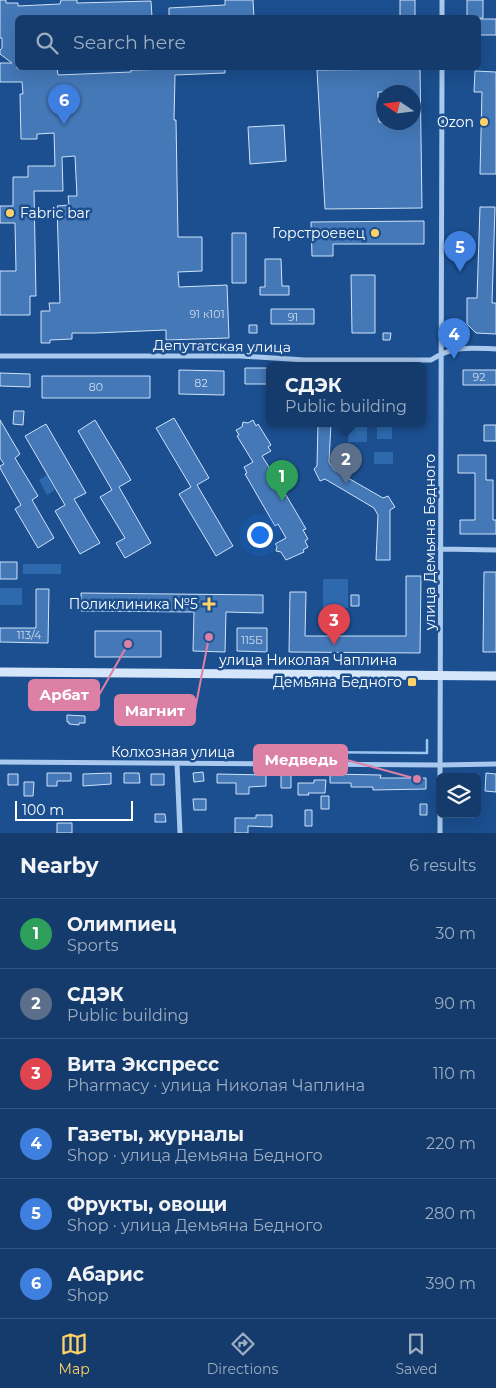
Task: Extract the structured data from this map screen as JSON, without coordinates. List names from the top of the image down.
{
  "streets": {
    "street": [
      "Депутатская улица",
      "улица Демьяна Бедного",
      "улица Николая Чаплина",
      "Колхозная улица"
    ]
  },
  "crossings": [
    ["Депутатская улица", "улица Демьяна Бедного"],
    ["улица Демьяна Бедного", "улица Николая Чаплина"],
    ["улица Демьяна Бедного", "Колхозная улица"]
  ],
  "places": {
    "other": [
      "Ozon",
      "Fabric bar",
      "Горстроевец",
      "Магнит",
      "Арбат",
      "Медведь"
    ],
    "health": ["Поликлиника №5"],
    "transit": ["Демьяна Бедного"]
  },
  "house_numbers": [
    "91 к101",
    "91",
    "92",
    "82",
    "80",
    "113/4",
    "115Б"
  ],
  "scale_bar": "100 m",
  "north": "left",
  "page": {
    "search": "Search here",
    "pins": [
      "6",
      "5",
      "4",
      "2",
      "1",
      "3"
    ],
    "popup": ["СДЭК", "Public building"],
    "scale": "100 m",
    "heading": ["Nearby", "6 results"],
    "list": [
      {
        "mark": "1",
        "name": "Олимпиец",
        "note": "Sports",
        "value": "30 m"
      },
      {
        "mark": "2",
        "name": "СДЭК",
        "note": "Public building",
        "value": "90 m"
      },
      {
        "mark": "3",
        "name": "Вита Экспресс",
        "note": "Pharmacy · улица Николая Чаплина",
        "value": "110 m"
      },
      {
        "mark": "4",
        "name": "Газеты, журналы",
        "note": "Shop · улица Демьяна Бедного",
        "value": "220 m"
      },
      {
        "mark": "5",
        "name": "Фрукты, овощи",
        "note": "Shop · улица Демьяна Бедного",
        "value": "280 m"
      },
      {
        "mark": "6",
        "name": "Абарис",
        "note": "Shop",
        "value": "390 m"
      }
    ],
    "nav": ["Map", "Directions", "Saved"]
  }
}
